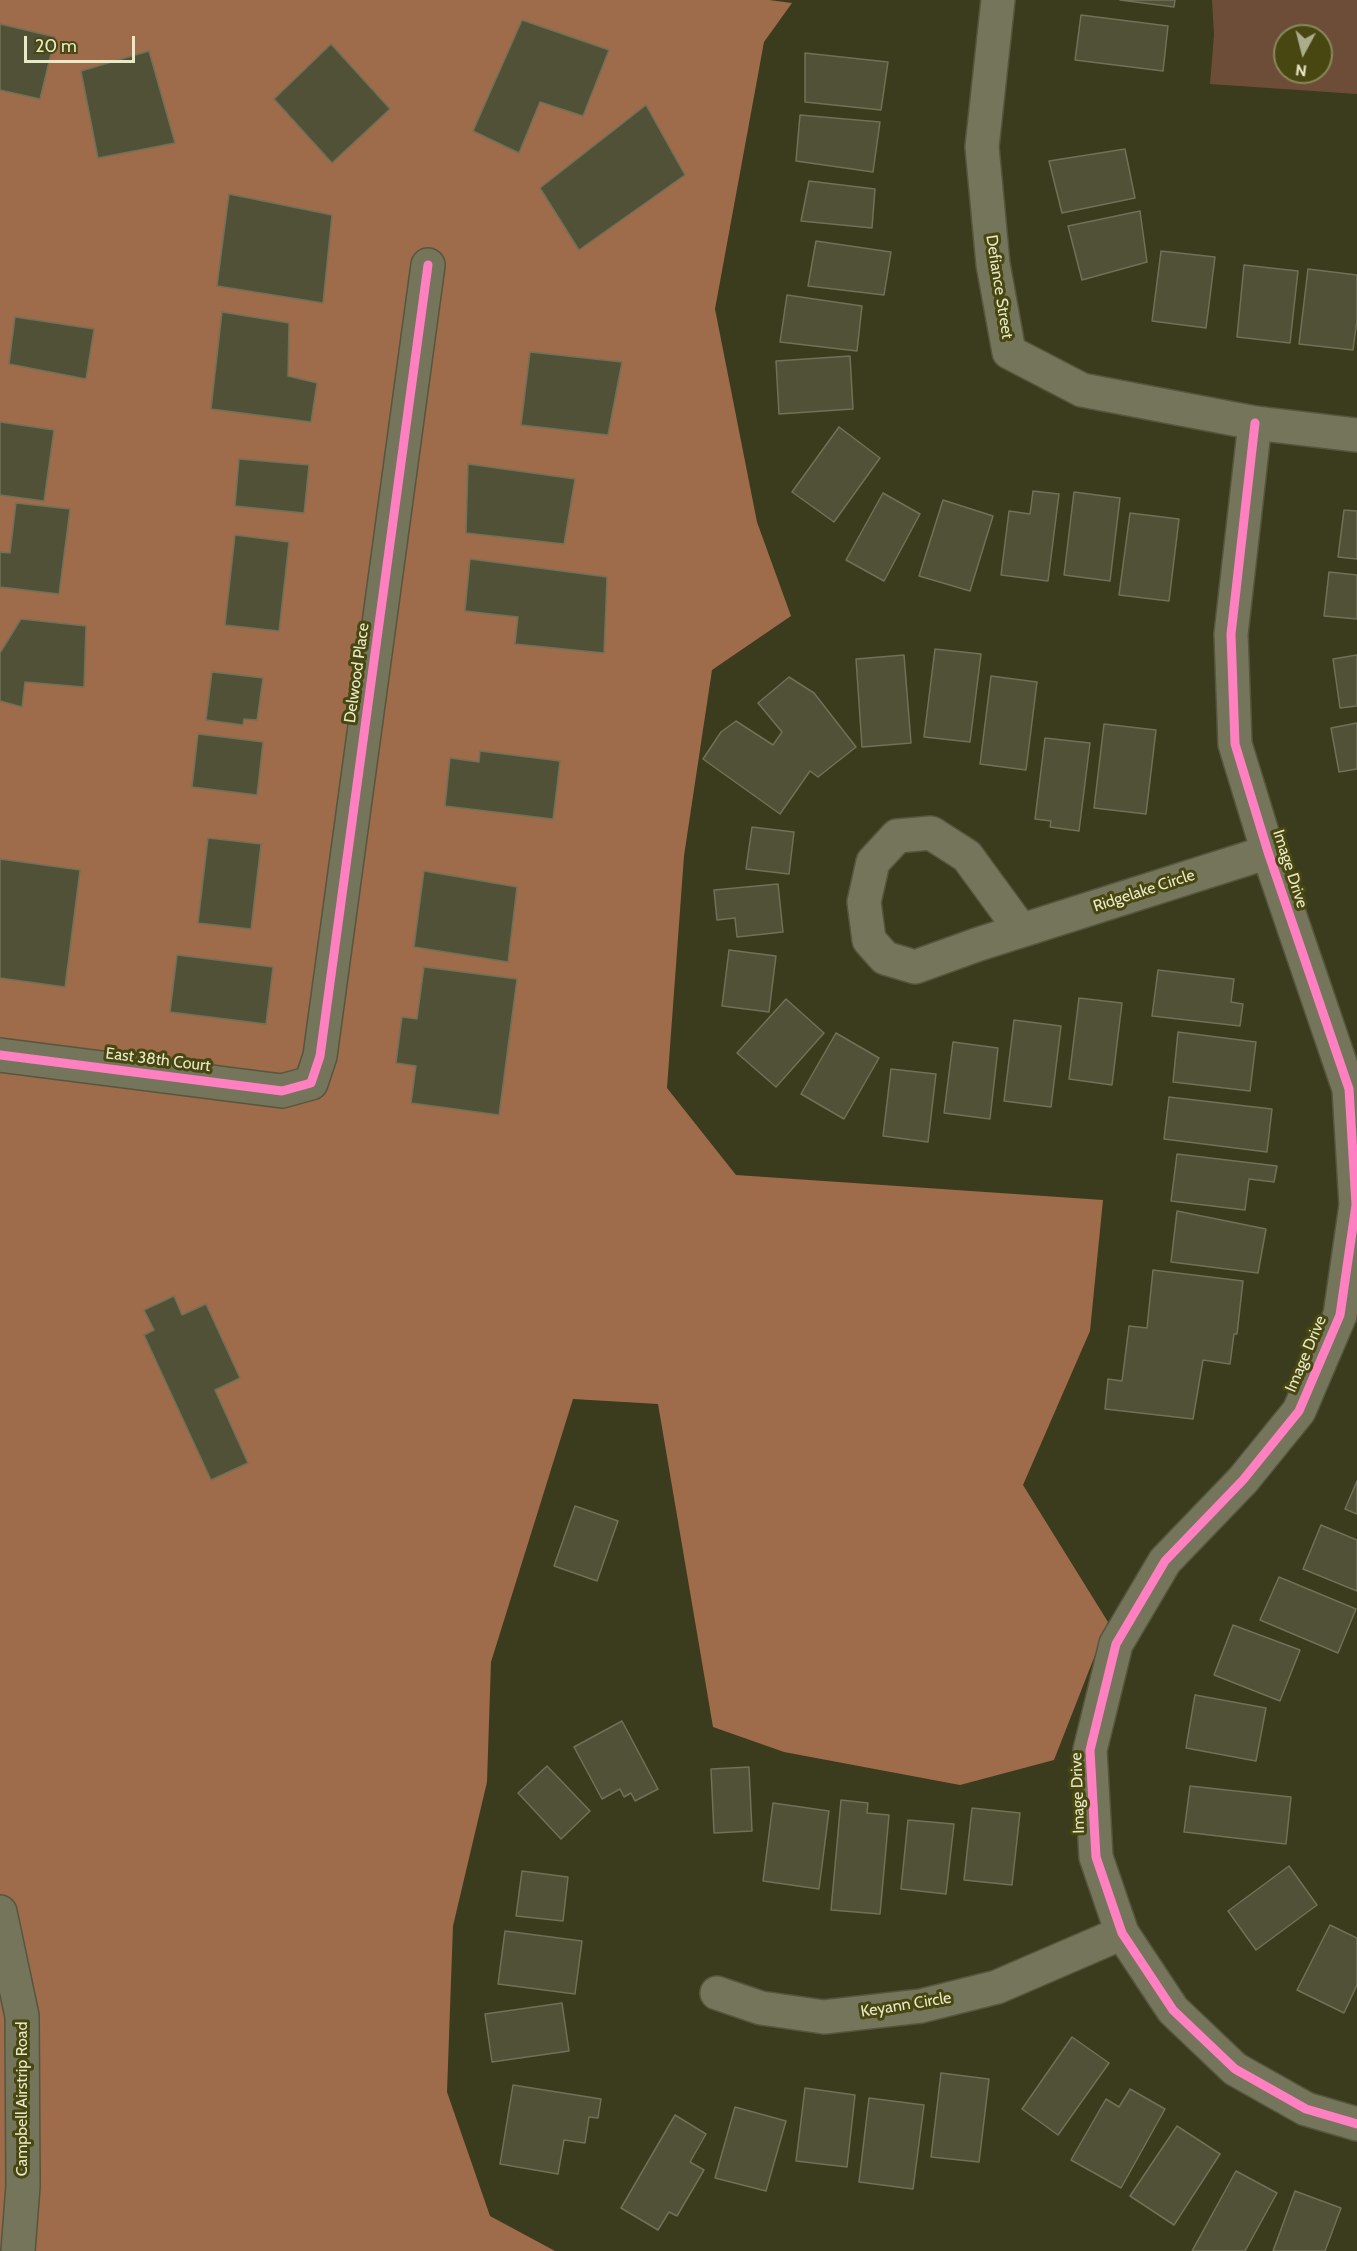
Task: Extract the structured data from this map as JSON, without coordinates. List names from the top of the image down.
{
  "streets": {
    "street": [
      "Defiance Street",
      "Delwood Place",
      "Image Drive",
      "Ridgelake Circle",
      "East 38th Court",
      "Keyann Circle",
      "Campbell Airstrip Road"
    ]
  },
  "crossings": [
    ["Defiance Street", "Image Drive"],
    ["Delwood Place", "East 38th Court"],
    ["Image Drive", "Ridgelake Circle"],
    ["Image Drive", "Keyann Circle"]
  ],
  "scale_bar": "20 m",
  "north": "bottom"
}
